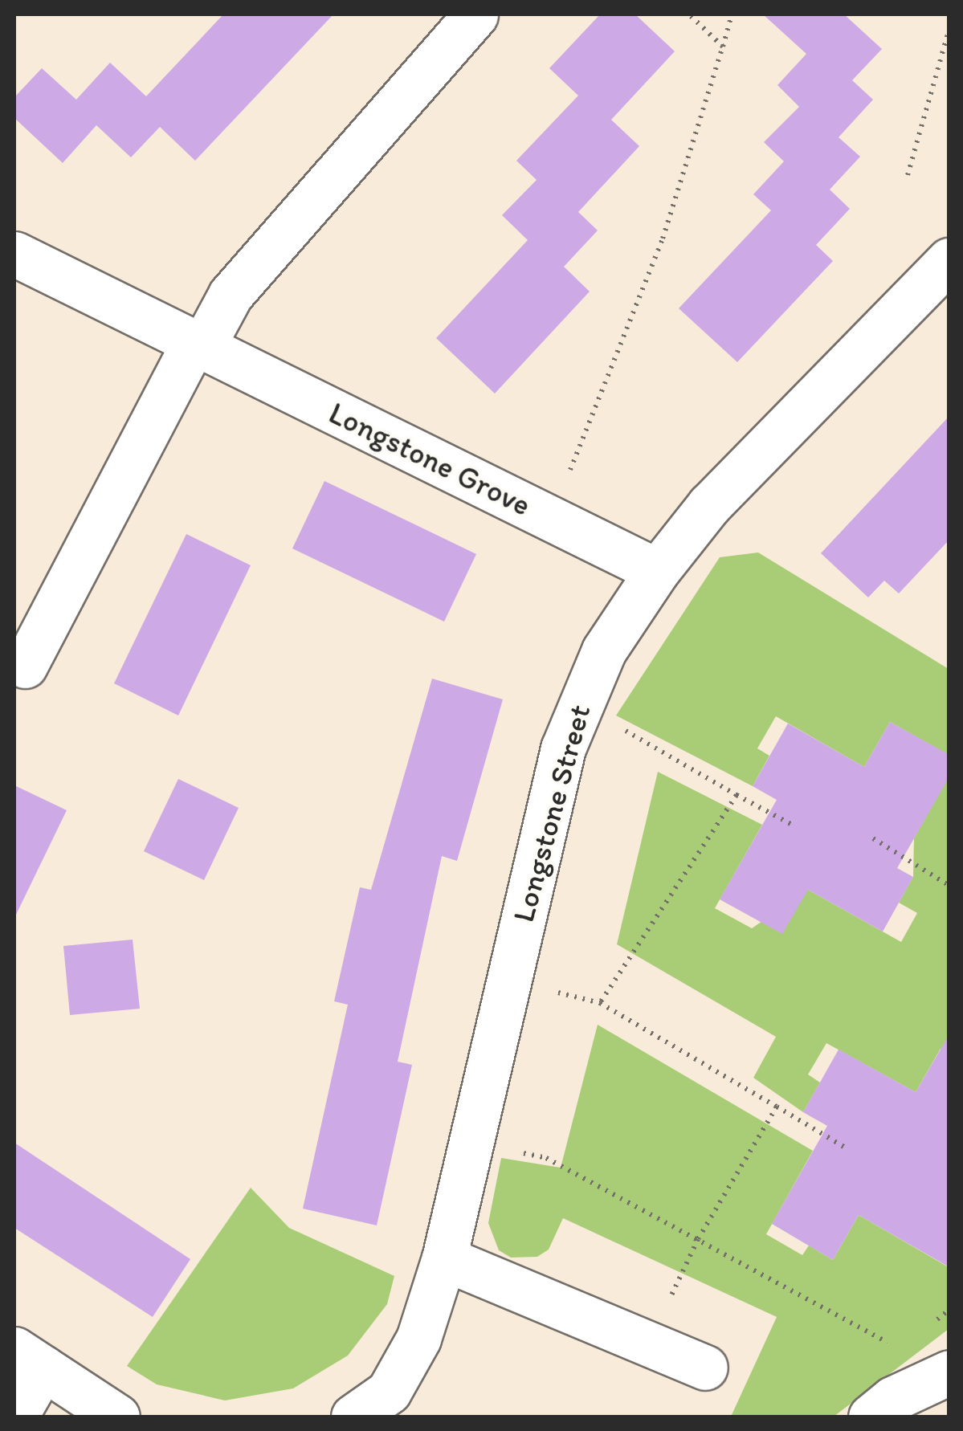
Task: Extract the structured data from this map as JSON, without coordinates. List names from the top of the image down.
{
  "streets": {
    "street": ["Longstone Grove", "Longstone Street"]
  },
  "crossings": [
    ["Longstone Grove", "Longstone Street"]
  ]
}
